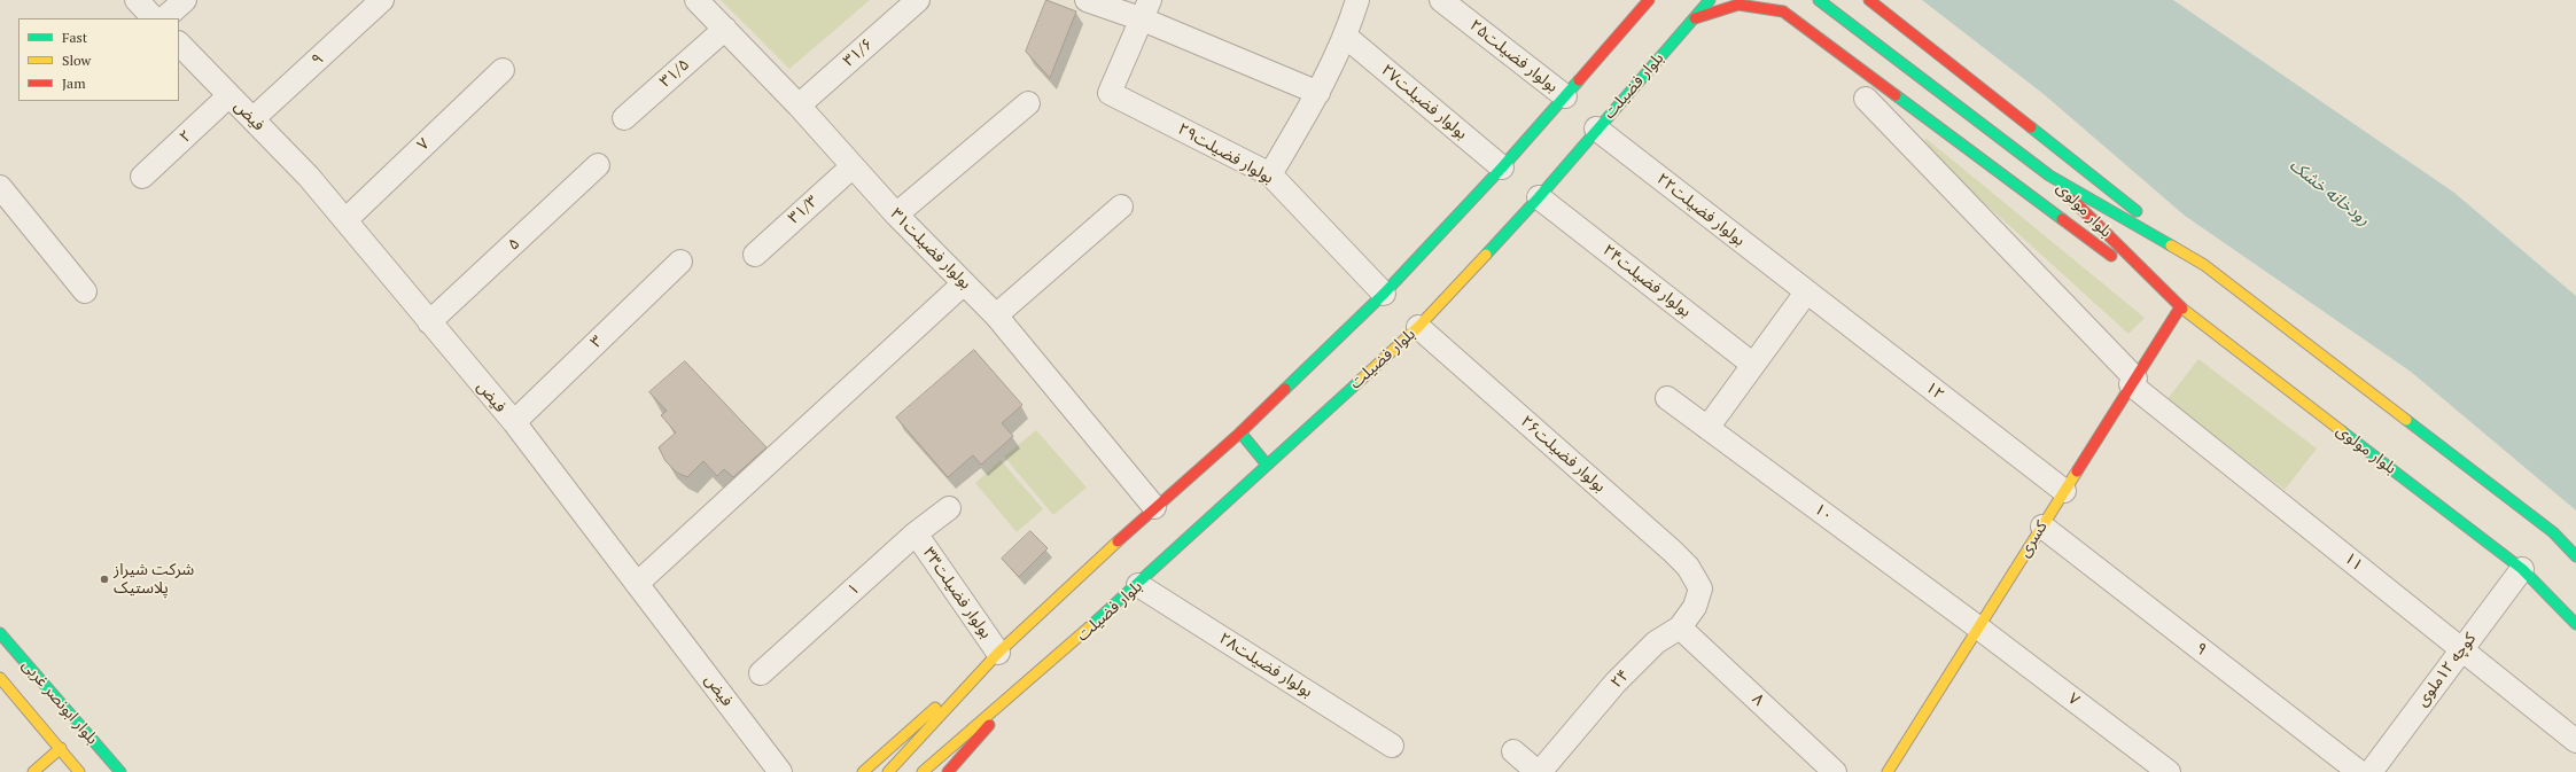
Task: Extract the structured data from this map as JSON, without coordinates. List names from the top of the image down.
{
  "streets": {
    "main road": [
      "بلوار فضیلت",
      "بلوار مولوی",
      "کسری",
      "بلوار ابونصر غربی"
    ],
    "street": [
      "۳۱/۶",
      "بولوار فضیلت۲۵",
      "۹",
      "۳۱/۵",
      "بولوار فضیلت۲۷",
      "فیض",
      "۲",
      "۷",
      "بولوار فضیلت۲۹",
      "۳۱/۳",
      "بولوار فضیلت۲۲",
      "۵",
      "بولوار فضیلت۳۱",
      "بولوار فضیلت۲۴",
      "۳",
      "۱۲",
      "بولوار فضیلت۲۶",
      "۱۰",
      "۱۱",
      "۱",
      "بولوار فضیلت۳۳",
      "بولوار فضیلت۲۸",
      "کوچه ۱۲ملوی",
      "۲۴",
      "۸"
    ]
  },
  "crossings": [
    ["۳۱/۶", "بولوار فضیلت۳۱"],
    ["۹", "فیض"],
    ["۹", "کسری"],
    ["۳۱/۵", "بولوار فضیلت۳۱"],
    ["بلوار فضیلت", "بولوار فضیلت۲۲"],
    ["بلوار فضیلت", "بولوار فضیلت۲۴"],
    ["بلوار فضیلت", "بولوار فضیلت۲۶"],
    ["بلوار فضیلت", "بولوار فضیلت۲۸"],
    ["فیض", "۲"],
    ["فیض", "۷"],
    ["فیض", "۵"],
    ["فیض", "۳"],
    ["۷", "۱۰"],
    ["۷", "کسری"],
    ["۳۱/۳", "بولوار فضیلت۳۱"],
    ["بولوار فضیلت۲۲", "۱۲"],
    ["بلوار مولوی", "کسری"],
    ["بلوار مولوی", "کوچه ۱۲ملوی"],
    ["۱۲", "کسری"],
    ["بولوار فضیلت۲۶", "۲۴"],
    ["۱۰", "کسری"],
    ["کسری", "۱۱"],
    ["۱۱", "کوچه ۱۲ملوی"],
    ["۱", "بولوار فضیلت۳۳"],
    ["۲۴", "۸"]
  ],
  "water": ["رودخانه خشک"],
  "places": ["شرکت شیراز پلاستیک"],
  "legend": ["Fast", "Slow", "Jam"]
}
